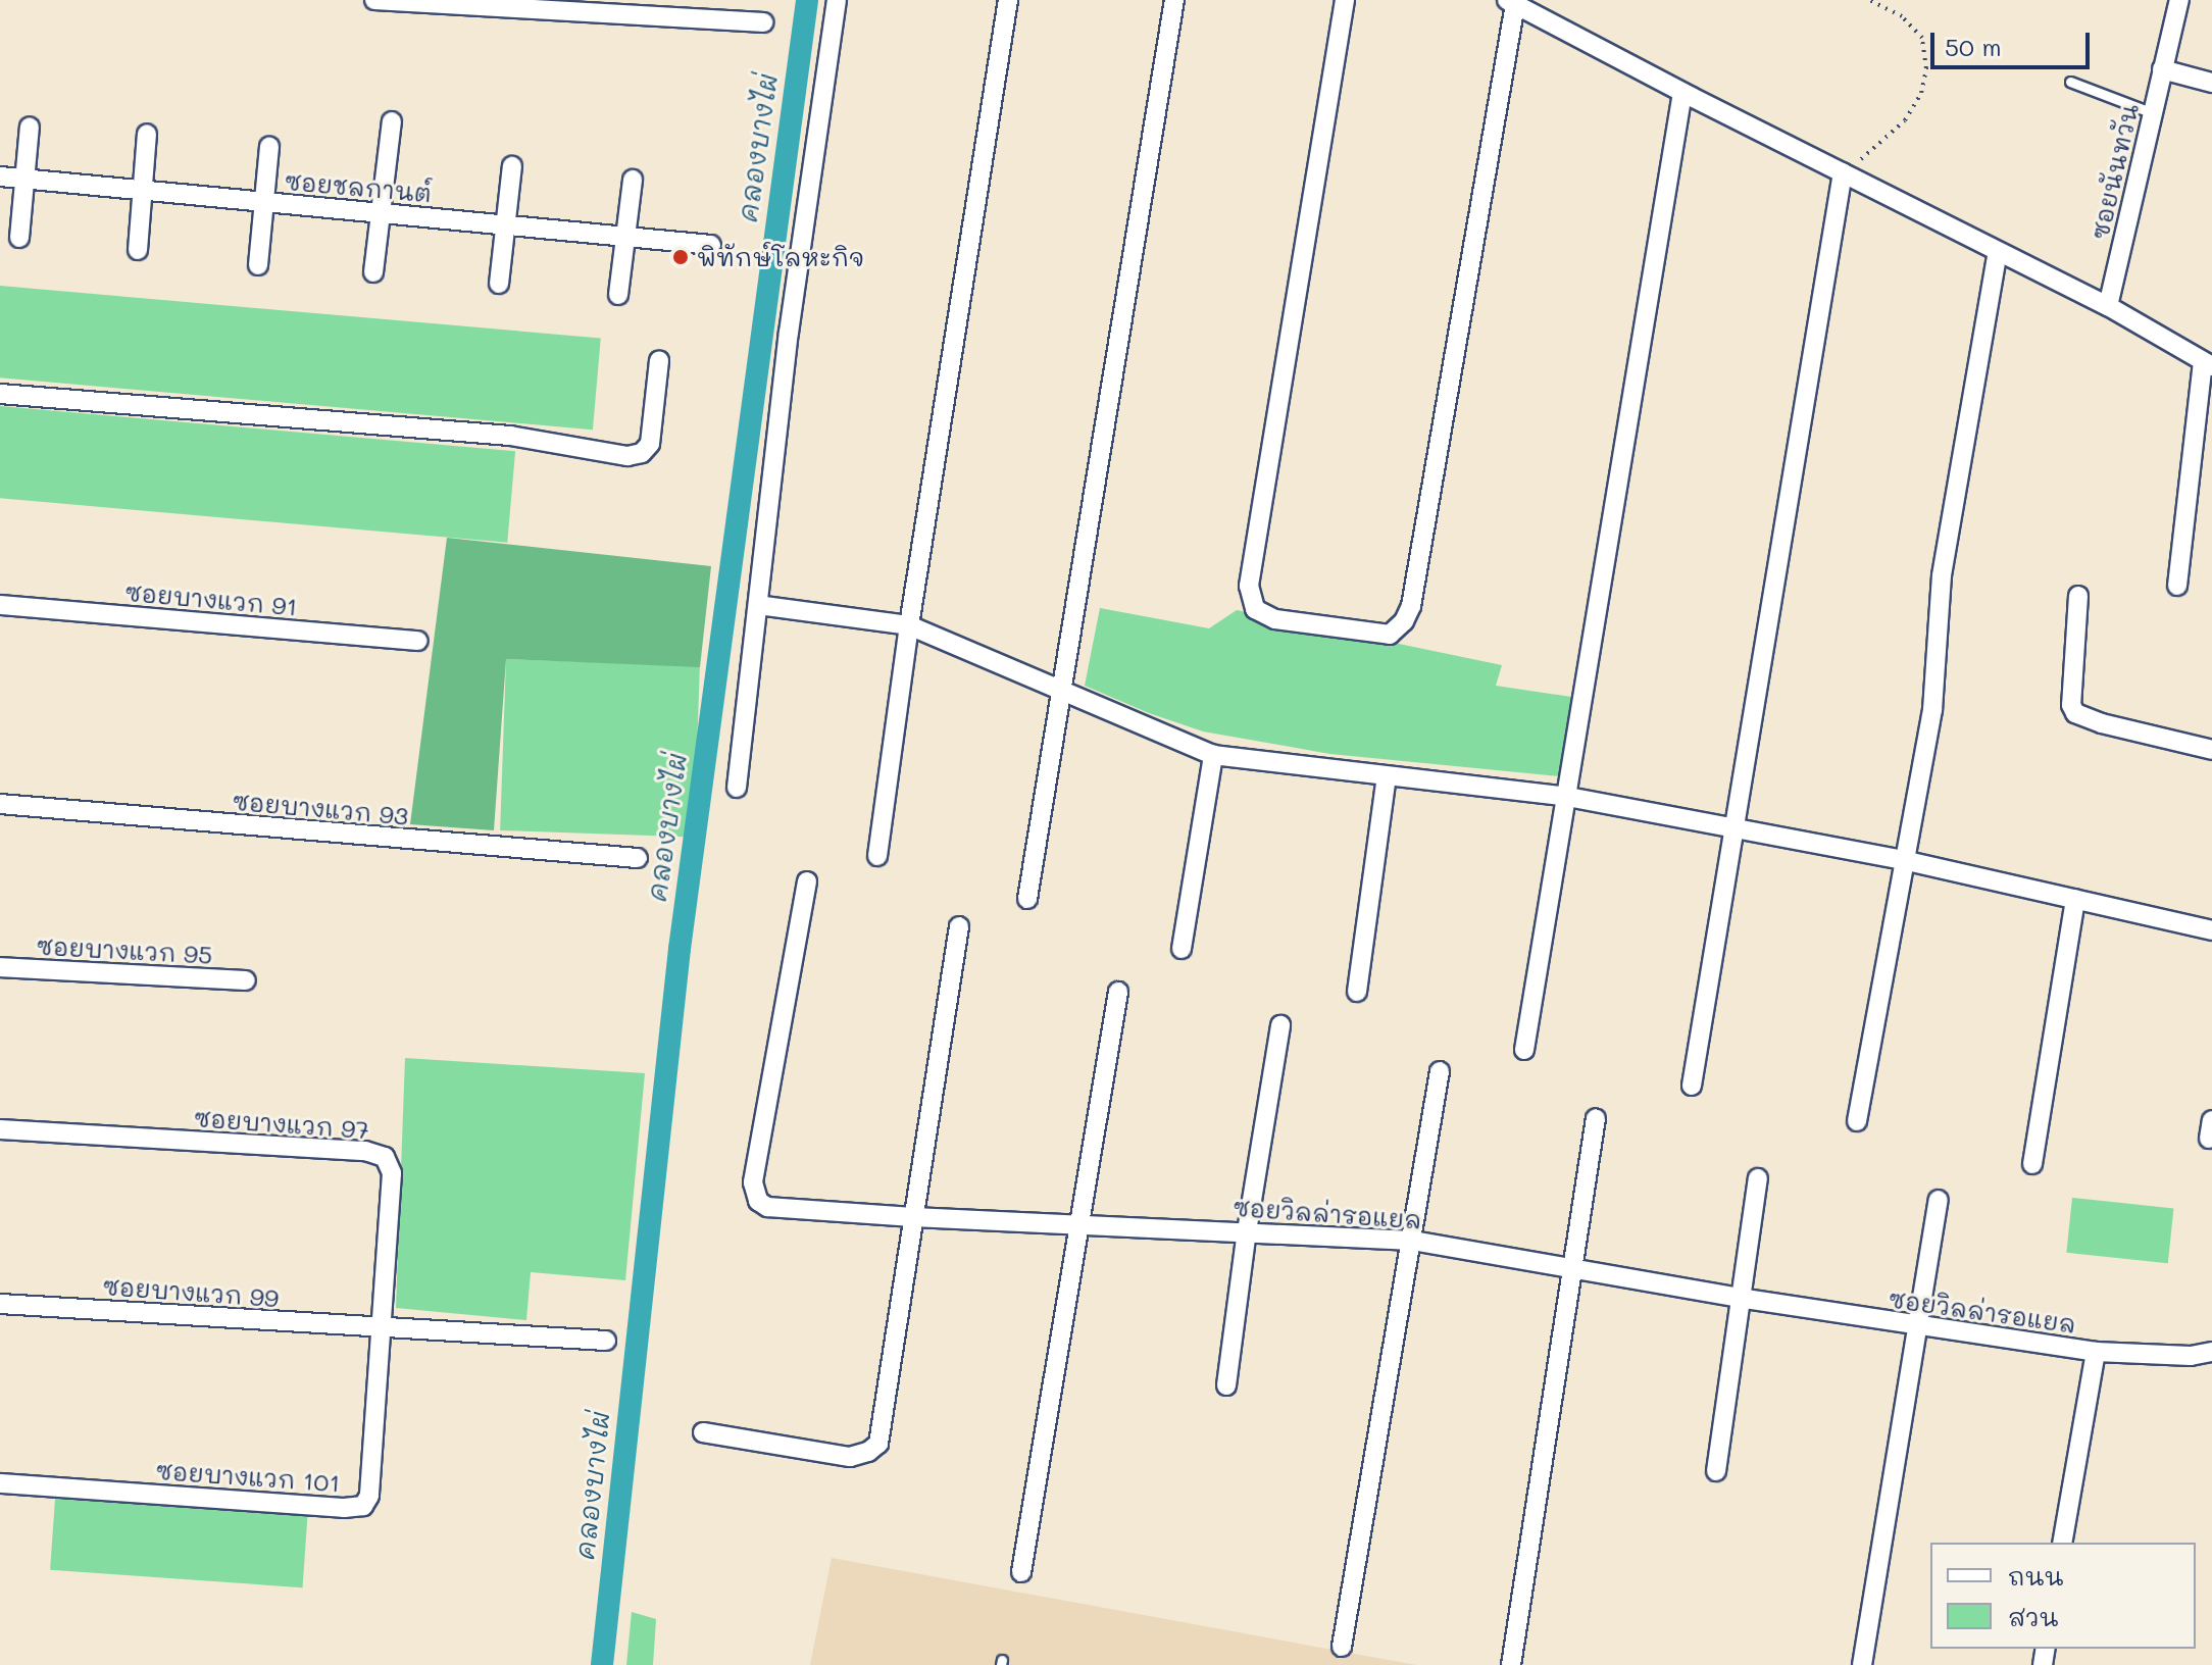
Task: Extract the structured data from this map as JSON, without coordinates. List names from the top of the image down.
{
  "streets": {
    "street": [
      "ซอยนันทวัน",
      "ซอยชลกานต์",
      "ซอยบางแวก 91",
      "ซอยบางแวก 93",
      "ซอยบางแวก 95",
      "ซอยบางแวก 97",
      "ซอยวิลล่ารอแยล",
      "ซอยบางแวก 99",
      "ซอยบางแวก 101"
    ]
  },
  "crossings": [
    ["ซอยบางแวก 97", "ซอยบางแวก 99"],
    ["ซอยบางแวก 97", "ซอยบางแวก 101"],
    ["ซอยบางแวก 99", "ซอยบางแวก 101"]
  ],
  "water": ["คลองบางไผ่"],
  "places": ["พิทักษ์โลหะกิจ"],
  "legend": ["ถนน", "สวน"],
  "scale_bar": "50 m"
}
